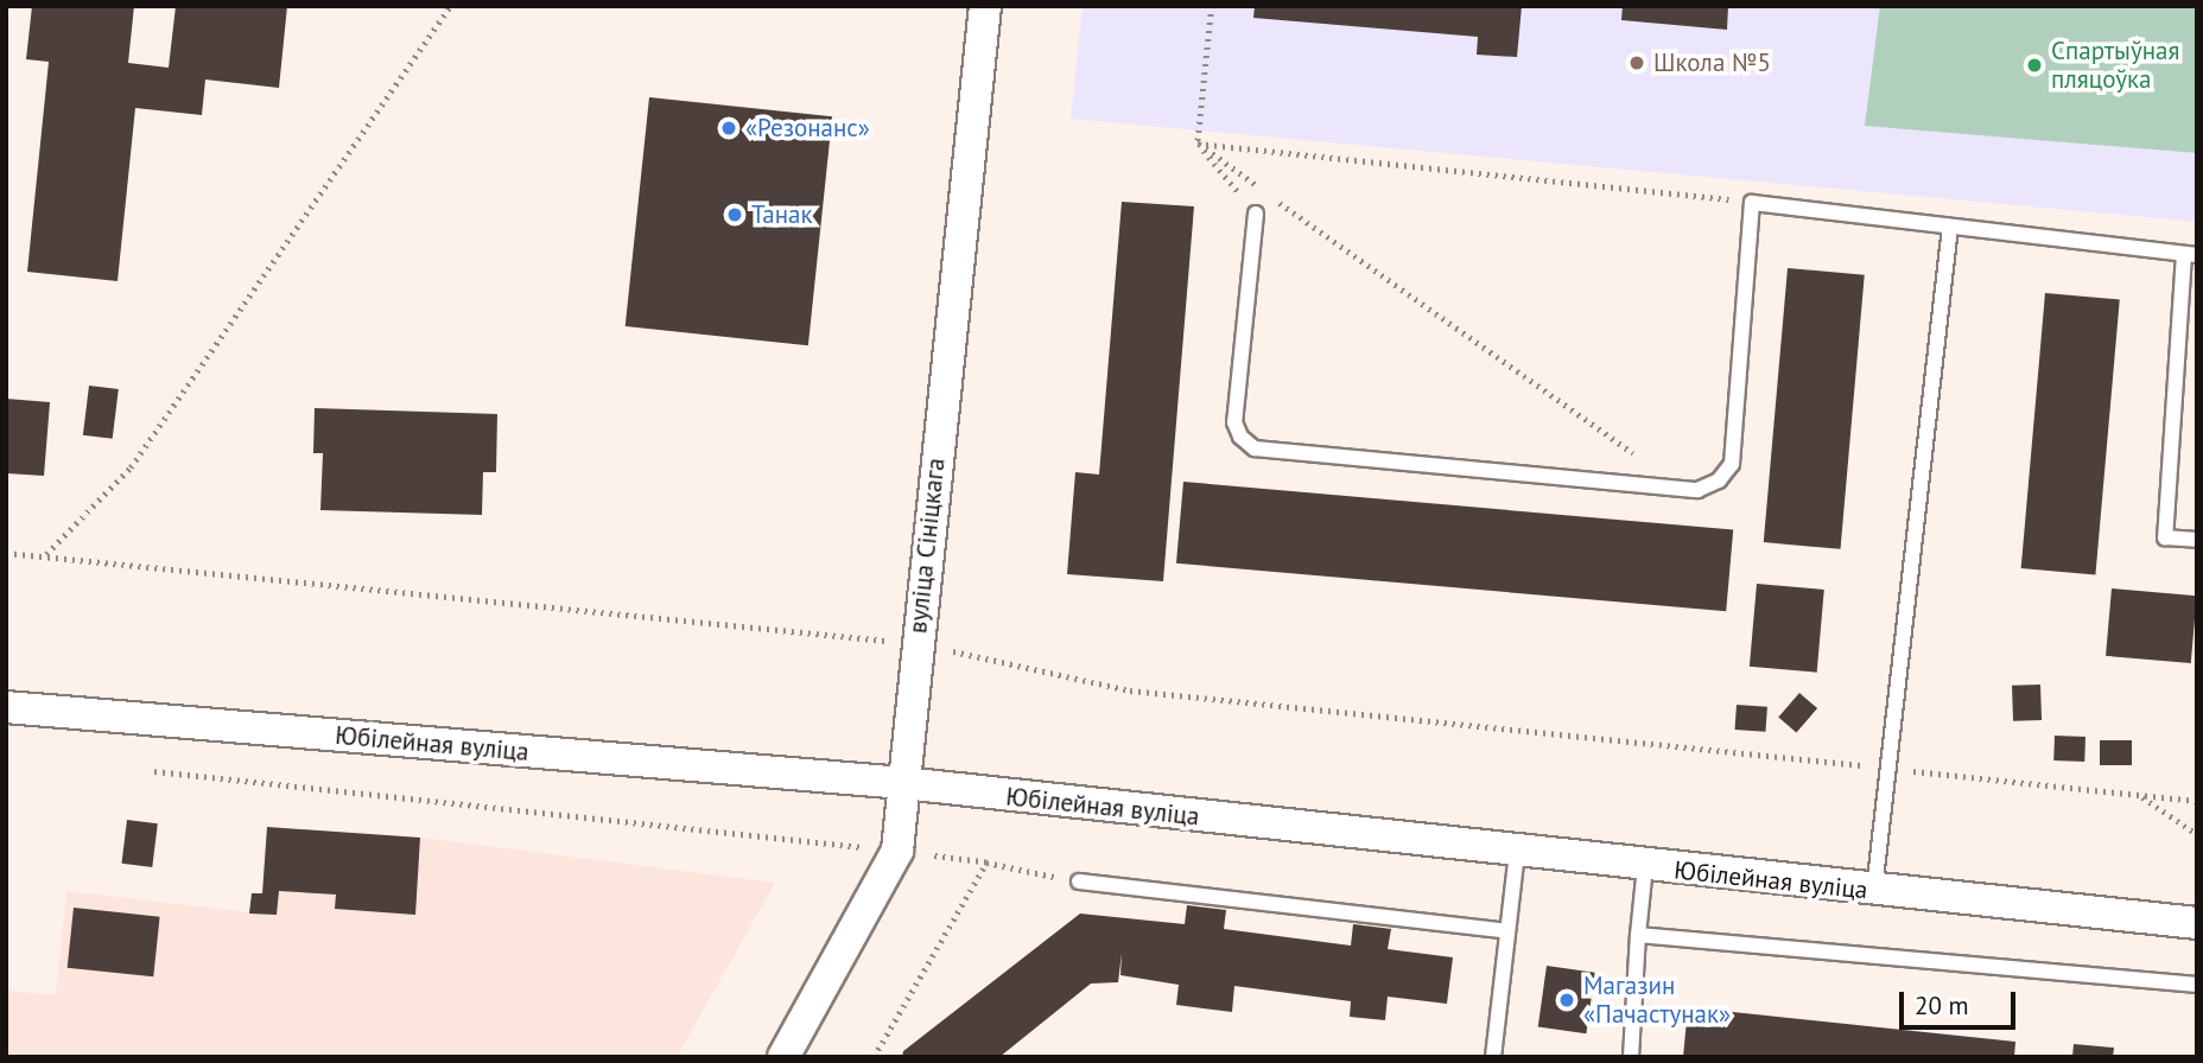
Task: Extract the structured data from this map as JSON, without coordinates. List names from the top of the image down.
{
  "streets": {
    "street": ["вуліца Сініцкага", "Юбілейная вуліца"]
  },
  "crossings": [
    ["вуліца Сініцкага", "Юбілейная вуліца"]
  ],
  "places": [
    "Школа №5",
    "Спартыўная пляцоўка",
    "«Резонанс»",
    "Танак",
    "Магазин «Пачастунак»"
  ],
  "scale_bar": "20 m"
}
